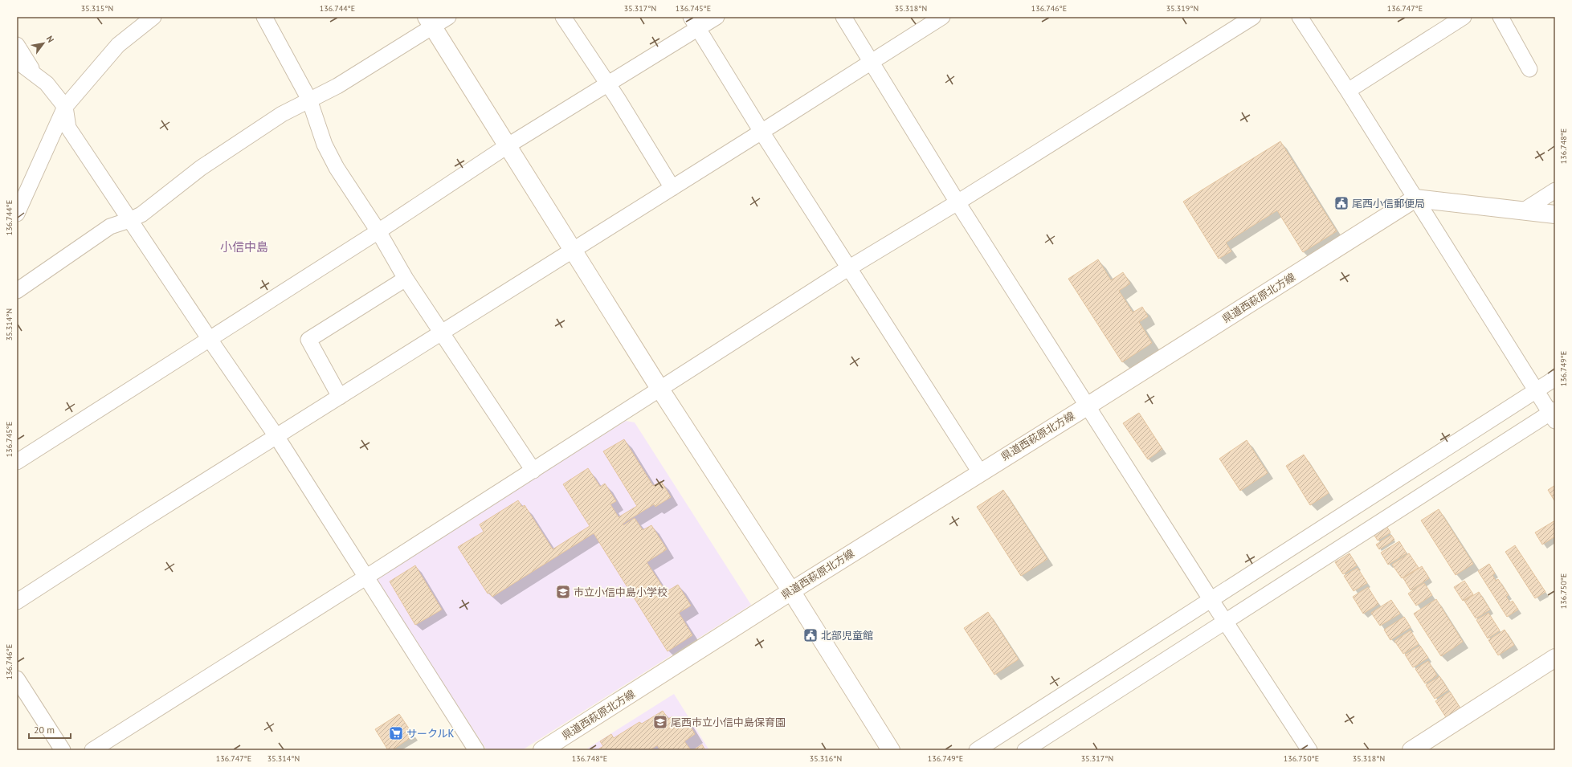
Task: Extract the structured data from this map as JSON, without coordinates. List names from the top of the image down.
{
  "streets": {
    "main road": ["県道西萩原北方線"]
  },
  "districts": ["小信中島"],
  "places": {
    "public building": ["尾西小信郵便局", "北部児童館"],
    "school or university": ["市立小信中島小学校", "尾西市立小信中島保育園"],
    "supermarket": ["サークルK"]
  },
  "scale_bar": "20 m",
  "north": "top right",
  "coordinates": [
    "35.315°N",
    "136.744°E",
    "35.317°N",
    "136.745°E",
    "35.318°N",
    "136.746°E",
    "35.319°N",
    "136.747°E",
    "136.748°E",
    "35.314°N",
    "136.749°E",
    "136.750°E",
    "35.316°N"
  ]
}
